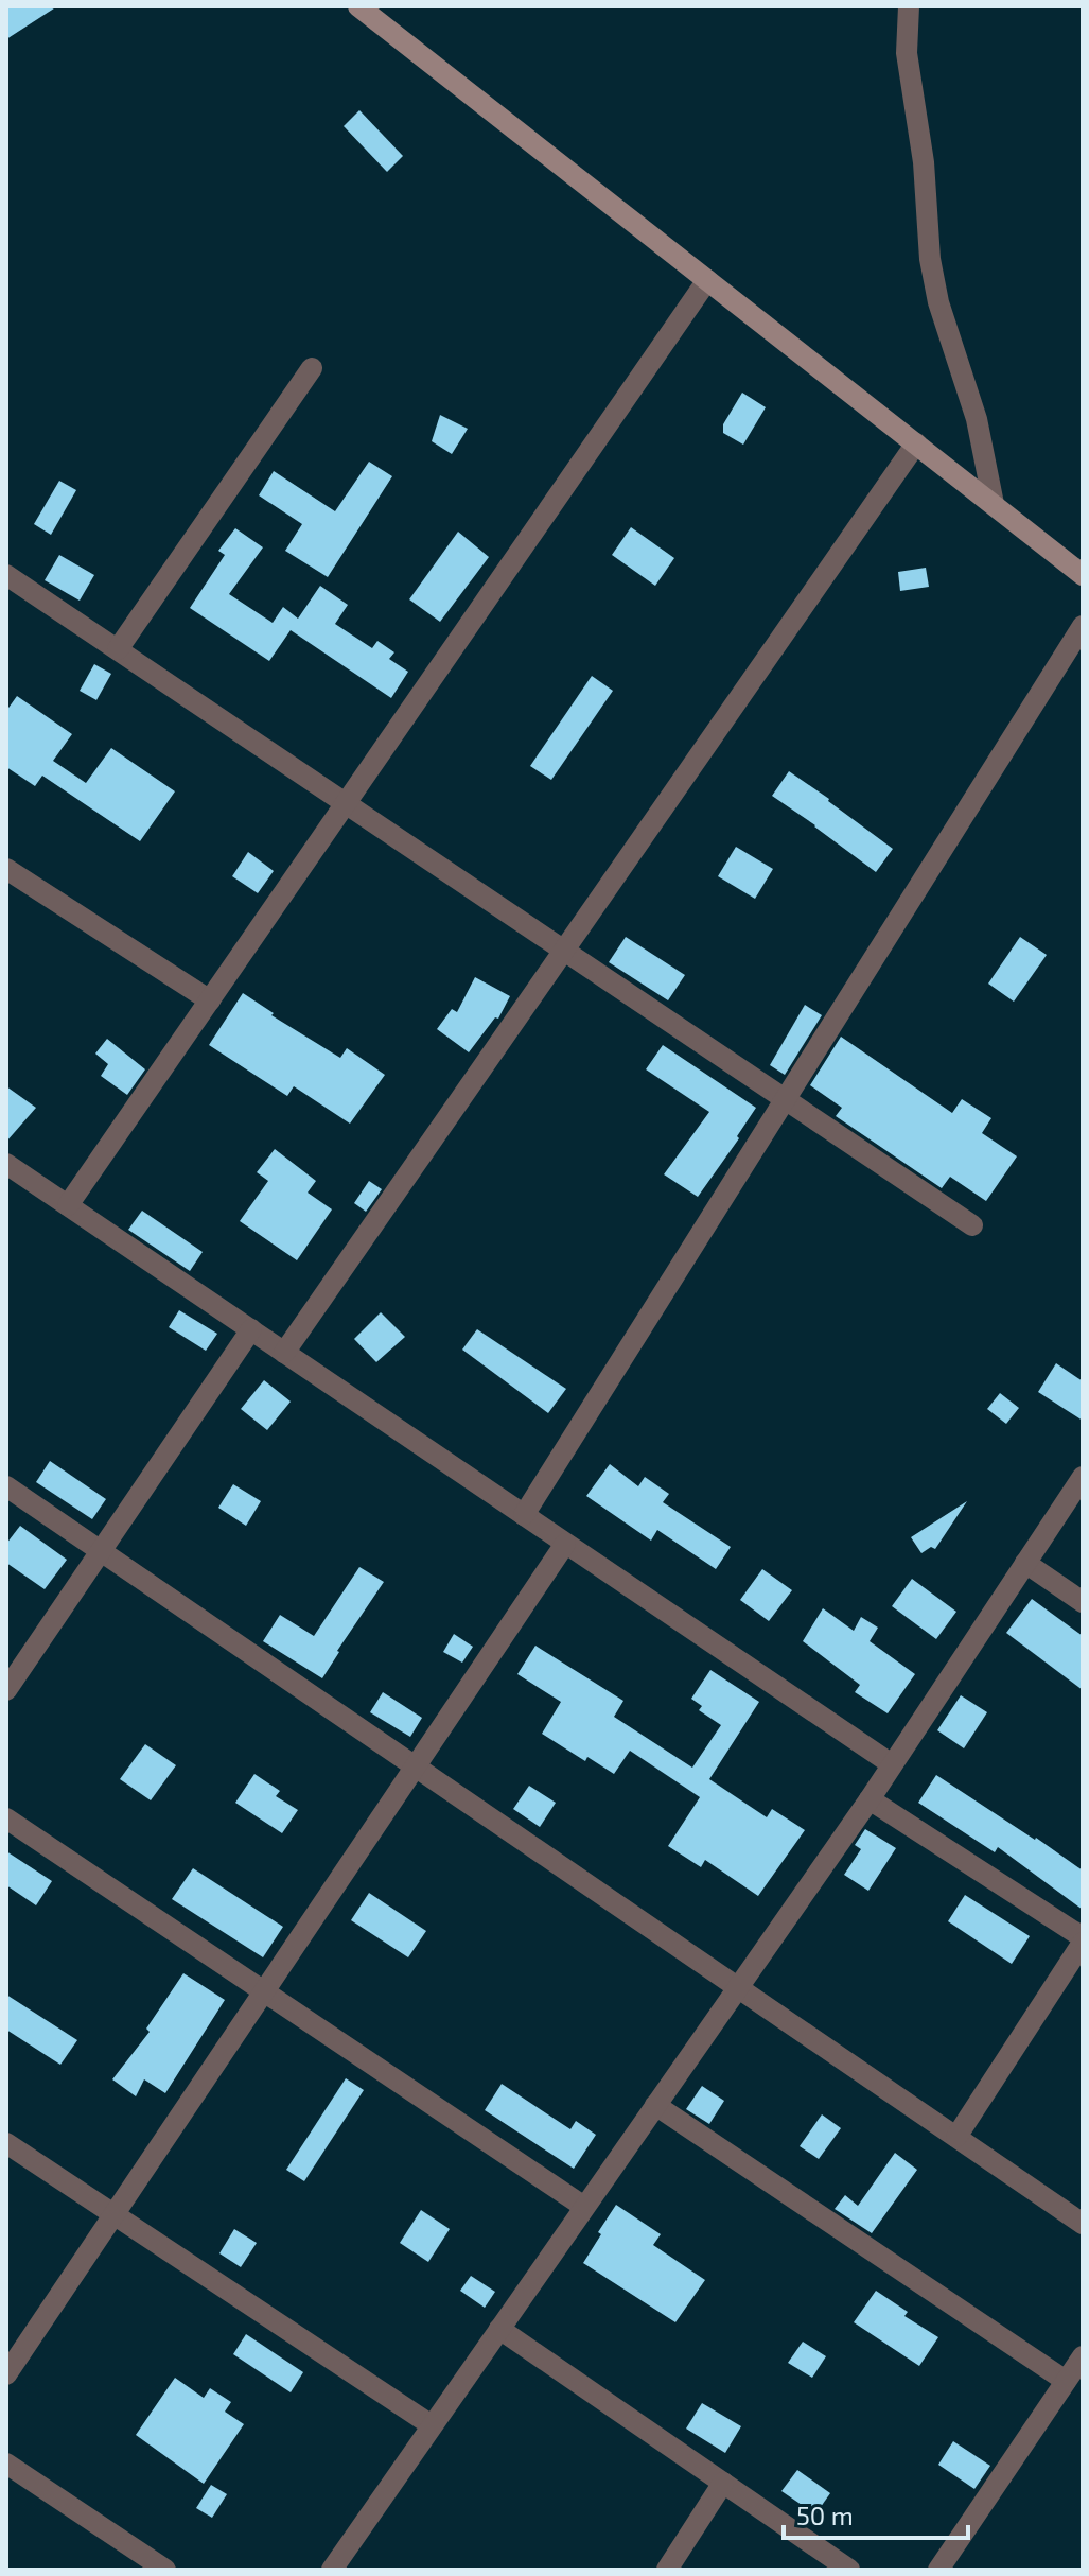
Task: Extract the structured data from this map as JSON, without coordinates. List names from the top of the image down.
{
  "scale_bar": "50 m"
}
